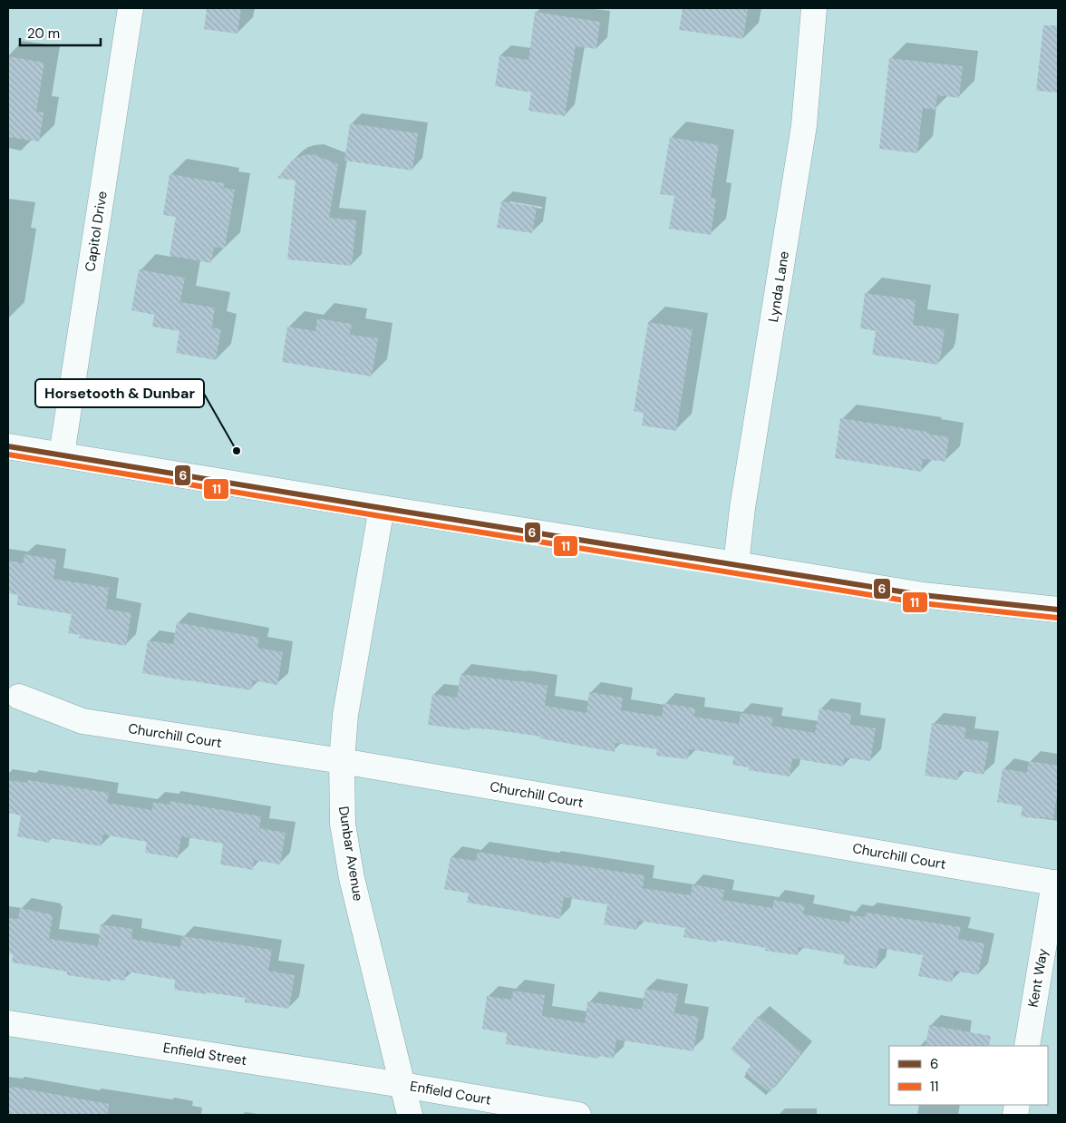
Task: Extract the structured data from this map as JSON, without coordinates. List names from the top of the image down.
{
  "streets": {
    "street": [
      "Capitol Drive",
      "Lynda Lane",
      "Churchill Court",
      "Dunbar Avenue",
      "Kent Way",
      "Enfield Street",
      "Enfield Court"
    ]
  },
  "crossings": [
    ["Churchill Court", "Dunbar Avenue"],
    ["Churchill Court", "Kent Way"],
    ["Dunbar Avenue", "Enfield Street"],
    ["Dunbar Avenue", "Enfield Court"],
    ["Enfield Street", "Enfield Court"]
  ],
  "places": ["Horsetooth & Dunbar"],
  "lines": ["transit line 6", "transit line 11"],
  "legend": ["6", "11"],
  "scale_bar": "20 m"
}
